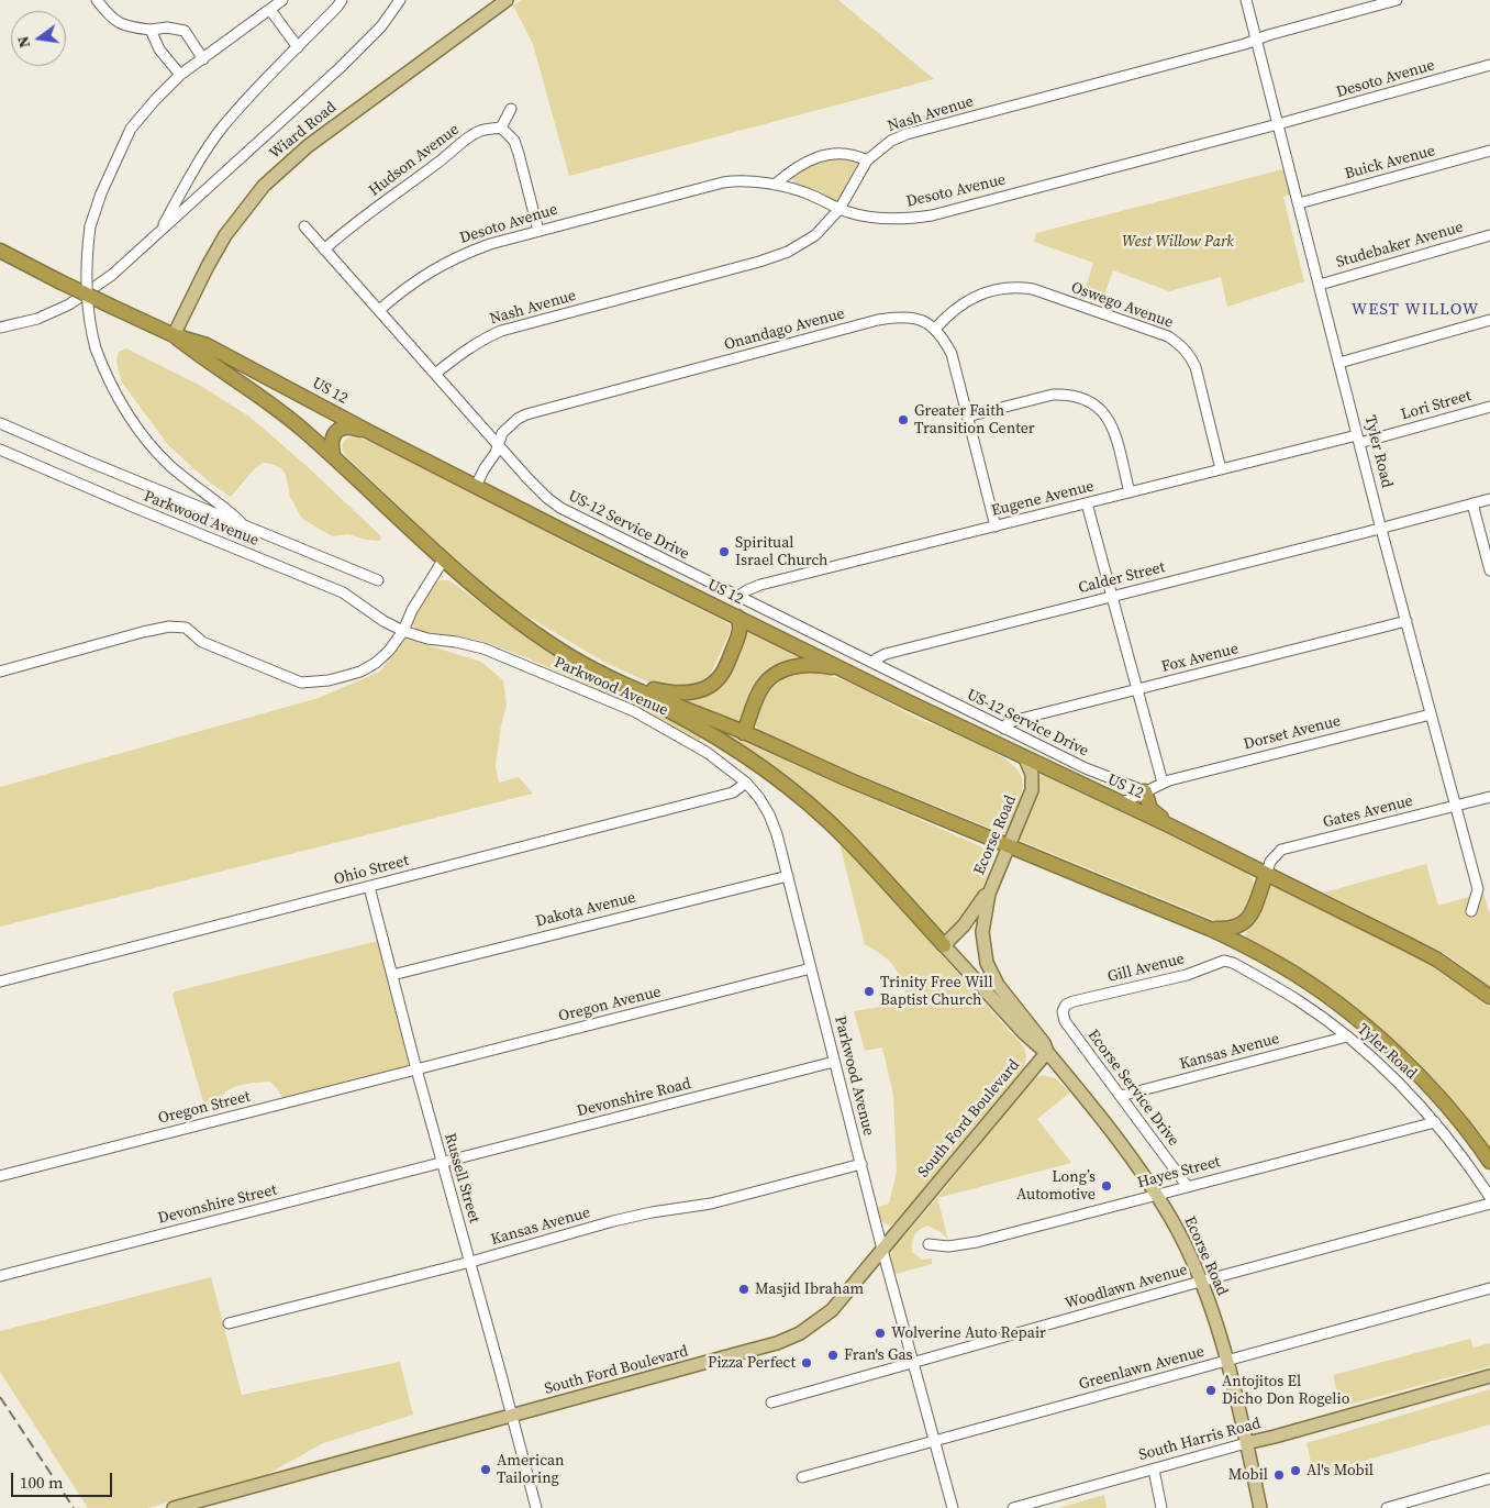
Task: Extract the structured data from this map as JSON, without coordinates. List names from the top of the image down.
{
  "streets": {
    "highway": ["US 12"],
    "main road": [
      "Wiard Road",
      "Ecorse Road",
      "South Ford Boulevard",
      "South Harris Road"
    ],
    "street": [
      "Desoto Avenue",
      "Nash Avenue",
      "Hudson Avenue",
      "Buick Avenue",
      "Studebaker Avenue",
      "Oswego Avenue",
      "Onandago Avenue",
      "Lori Street",
      "Tyler Road",
      "Eugene Avenue",
      "Parkwood Avenue",
      "US-12 Service Drive",
      "Calder Street",
      "Fox Avenue",
      "Dorset Avenue",
      "Gates Avenue",
      "Ohio Street",
      "Dakota Avenue",
      "Gill Avenue",
      "Oregon Avenue",
      "Kansas Avenue",
      "Ecorse Service Drive",
      "Devonshire Road",
      "Oregon Street",
      "Hayes Street",
      "Russell Street",
      "Devonshire Street",
      "Woodlawn Avenue",
      "Greenlawn Avenue"
    ]
  },
  "crossings": [
    ["Desoto Avenue", "Nash Avenue"],
    ["Desoto Avenue", "Tyler Road"],
    ["Desoto Avenue", "US-12 Service Drive"],
    ["Nash Avenue", "Tyler Road"],
    ["Nash Avenue", "US-12 Service Drive"],
    ["Wiard Road", "US 12"],
    ["Hudson Avenue", "US-12 Service Drive"],
    ["Buick Avenue", "Tyler Road"],
    ["Studebaker Avenue", "Tyler Road"],
    ["Oswego Avenue", "Onandago Avenue"],
    ["Oswego Avenue", "Eugene Avenue"],
    ["Onandago Avenue", "US 12"],
    ["Onandago Avenue", "US-12 Service Drive"],
    ["US 12", "Gates Avenue"],
    ["US 12", "Ecorse Road"],
    ["Lori Street", "Tyler Road"],
    ["Lori Street", "Eugene Avenue"],
    ["Tyler Road", "Eugene Avenue"],
    ["Tyler Road", "Calder Street"],
    ["Tyler Road", "Fox Avenue"],
    ["Tyler Road", "Dorset Avenue"],
    ["Tyler Road", "Gates Avenue"],
    ["Tyler Road", "Gill Avenue"],
    ["Tyler Road", "Kansas Avenue"],
    ["Tyler Road", "Hayes Street"],
    ["Eugene Avenue", "US-12 Service Drive"],
    ["Parkwood Avenue", "Ohio Street"],
    ["Parkwood Avenue", "Dakota Avenue"],
    ["Parkwood Avenue", "Oregon Avenue"],
    ["Parkwood Avenue", "Kansas Avenue"],
    ["Parkwood Avenue", "Devonshire Road"],
    ["Parkwood Avenue", "South Ford Boulevard"],
    ["Parkwood Avenue", "Woodlawn Avenue"],
    ["Parkwood Avenue", "Greenlawn Avenue"],
    ["US-12 Service Drive", "Calder Street"],
    ["US-12 Service Drive", "Fox Avenue"],
    ["US-12 Service Drive", "Dorset Avenue"],
    ["Ecorse Road", "South Ford Boulevard"],
    ["Ecorse Road", "Hayes Street"],
    ["Ecorse Road", "Woodlawn Avenue"],
    ["Ecorse Road", "Greenlawn Avenue"],
    ["Ecorse Road", "South Harris Road"],
    ["Ohio Street", "Russell Street"],
    ["Dakota Avenue", "Russell Street"],
    ["Gill Avenue", "Ecorse Service Drive"],
    ["Oregon Avenue", "Oregon Street"],
    ["Oregon Avenue", "Russell Street"],
    ["Kansas Avenue", "Ecorse Service Drive"],
    ["Kansas Avenue", "Russell Street"],
    ["Ecorse Service Drive", "Hayes Street"],
    ["Devonshire Road", "Russell Street"],
    ["Devonshire Road", "Devonshire Street"],
    ["Oregon Street", "Russell Street"],
    ["South Ford Boulevard", "Russell Street"],
    ["Russell Street", "Devonshire Street"]
  ],
  "districts": ["WEST WILLOW"],
  "parks": ["West Willow Park"],
  "places": [
    "Greater Faith Transition Center",
    "Spiritual Israel Church",
    "Trinity Free Will Baptist Church",
    "Long’s Automotive",
    "Masjid Ibraham",
    "Wolverine Auto Repair",
    "Fran's Gas",
    "Pizza Perfect",
    "Antojitos El Dicho Don Rogelio",
    "American Tailoring",
    "Al's Mobil",
    "Mobil"
  ],
  "scale_bar": "100 m",
  "north": "left"
}
